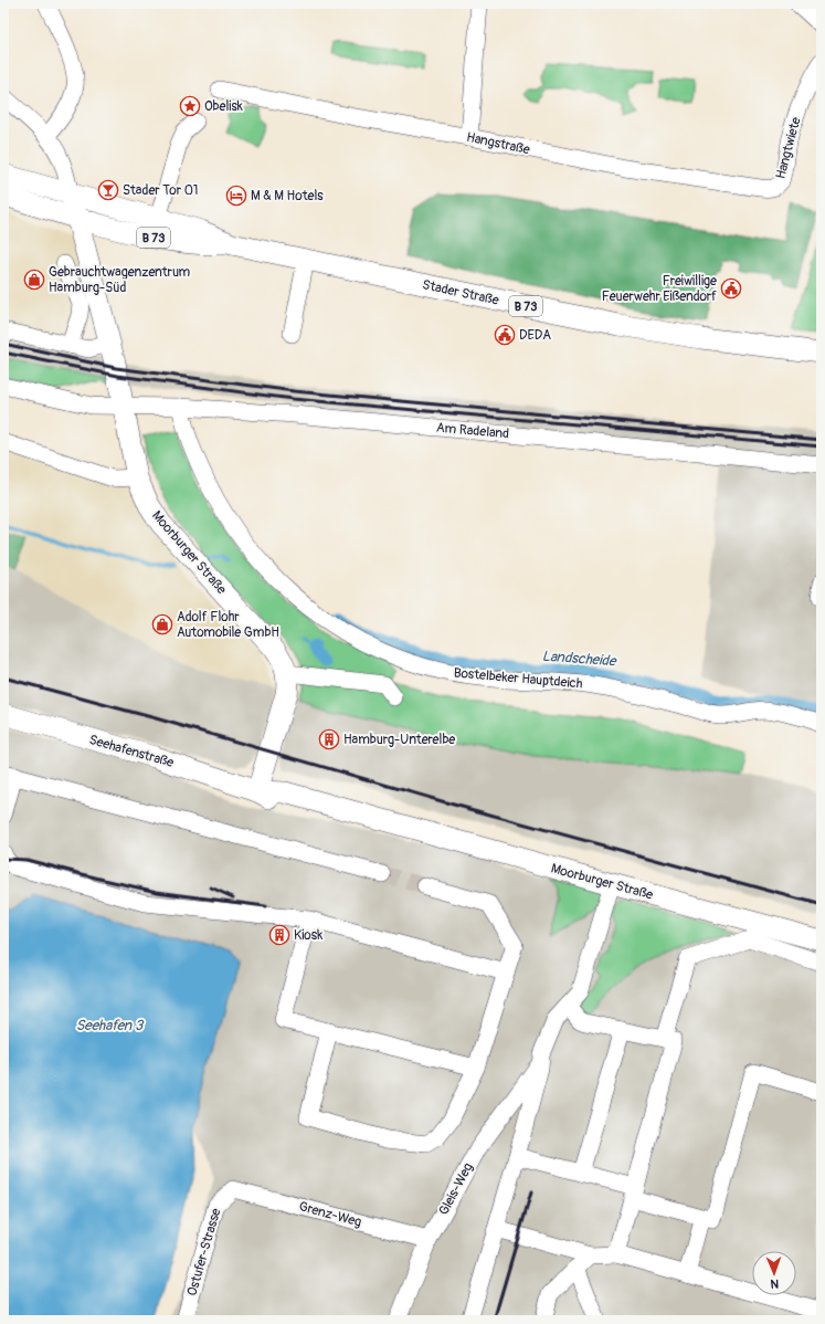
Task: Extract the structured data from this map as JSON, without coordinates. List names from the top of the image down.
{
  "streets": {
    "main road": [
      "B 73",
      "Stader Straße",
      "Moorburger Straße",
      "Seehafenstraße"
    ],
    "street": [
      "Hangstraße",
      "Hangtwiete",
      "Am Radeland",
      "Bostelbeker Hauptdeich",
      "Gleis-Weg",
      "Grenz-Weg",
      "Ostufer-Strasse"
    ]
  },
  "crossings": [
    ["Hangstraße", "Hangtwiete"],
    ["B 73", "Stader Straße"],
    ["B 73", "Moorburger Straße"],
    ["Stader Straße", "Moorburger Straße"],
    ["Am Radeland", "Moorburger Straße"],
    ["Am Radeland", "Bostelbeker Hauptdeich"],
    ["Moorburger Straße", "Seehafenstraße"],
    ["Gleis-Weg", "Grenz-Weg"],
    ["Grenz-Weg", "Ostufer-Strasse"]
  ],
  "water": ["Landscheide", "Seehafen 3"],
  "places": {
    "place": ["Obelisk"],
    "bar": ["Stader Tor 01"],
    "hotel": ["M & M Hotels"],
    "shop": ["Gebrauchtwagenzentrum Hamburg-Süd", "Adolf Flohr Automobile GmbH"],
    "public building": ["Freiwillige Feuerwehr Eißendorf", "DEDA"],
    "building": ["Hamburg-Unterelbe", "Kiosk"]
  },
  "north": "bottom"
}
